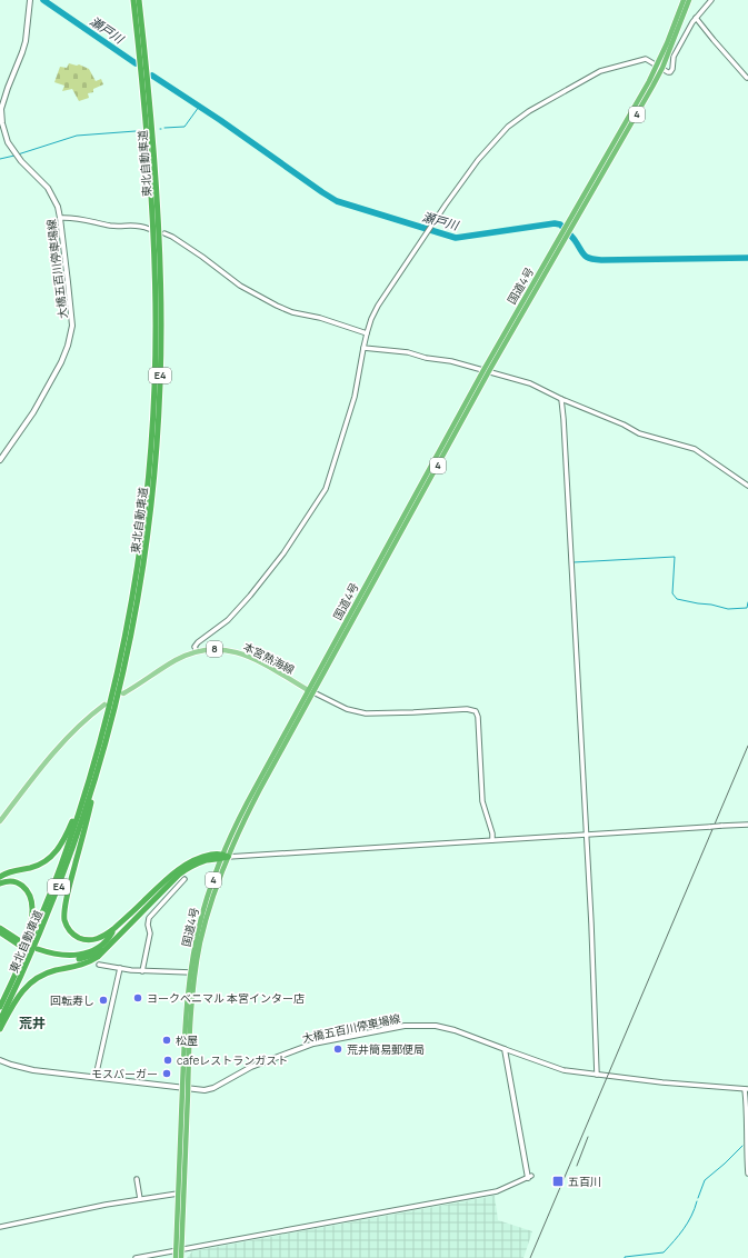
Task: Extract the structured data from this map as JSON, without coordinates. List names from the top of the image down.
{
  "streets": {
    "highway": [
      "4",
      "東北自動車道",
      "国道4号",
      "E4"
    ],
    "main road": ["大橋五百川停車場線", "8", "本宮熱海線"]
  },
  "crossings": [
    ["大橋五百川停車場線", "国道4号"],
    ["国道4号", "本宮熱海線"]
  ],
  "districts": ["荒井"],
  "water": ["瀬戸川"],
  "places": {
    "other": [
      "ヨークベニマル 本宮インター店",
      "回転寿し",
      "松屋",
      "荒井簡易郵便局",
      "cafeレストランガスト",
      "モスバーガー"
    ],
    "transit": ["五百川"]
  }
}
